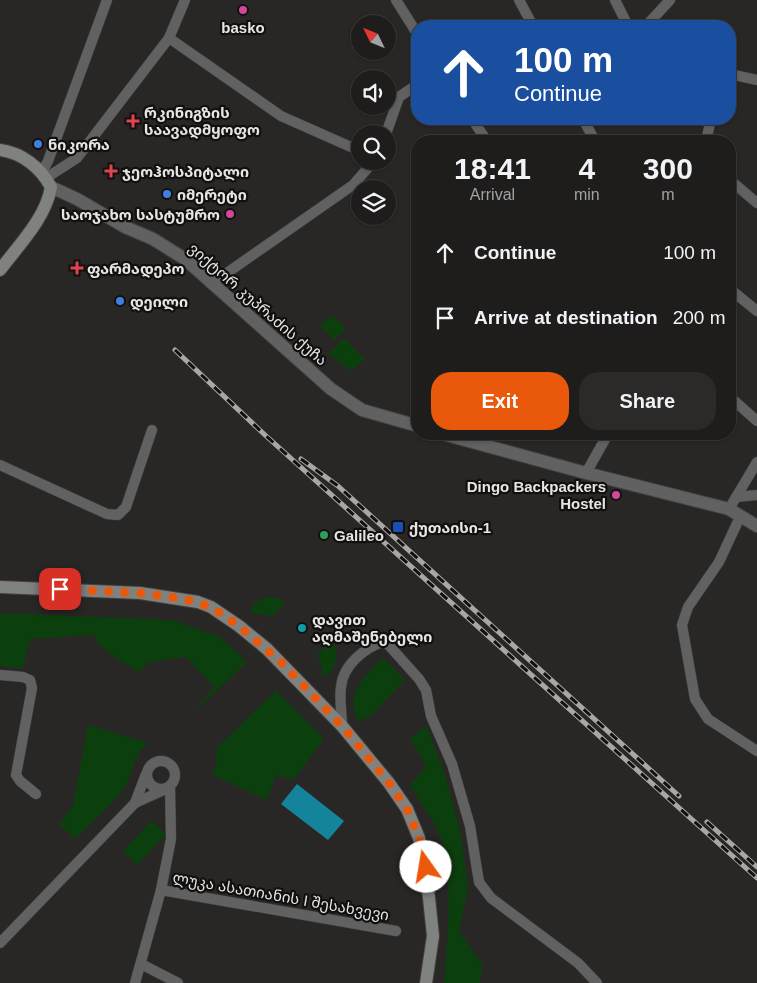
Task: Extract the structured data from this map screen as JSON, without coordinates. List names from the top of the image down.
{
  "streets": {
    "street": ["ვიქტორ კუპრაძის ქუჩა", "ლუკა ასათიანის I შესახვევი"]
  },
  "places": {
    "other": [
      "basko",
      "ნიკორა",
      "იმერეტი",
      "საოჯახო სასტუმრო",
      "დეილი",
      "Dingo Backpackers Hostel",
      "Galileo",
      "დავით აღმაშენებელი"
    ],
    "health": ["რკინიგზის საავადმყოფო", "ჯეოჰოსპიტალი", "ფარმადეპო"],
    "transit": ["ქუთაისი-1"]
  },
  "north": "top left",
  "page": {
    "turn": ["100 m", "Continue"],
    "eta": [
      "18:41",
      "Arrival",
      "4",
      "min",
      "300",
      "m"
    ],
    "list": [
      {
        "name": "Continue",
        "value": "100 m"
      },
      {
        "name": "Arrive at destination",
        "value": "200 m"
      }
    ],
    "buttons": ["Exit", "Share"]
  }
}
